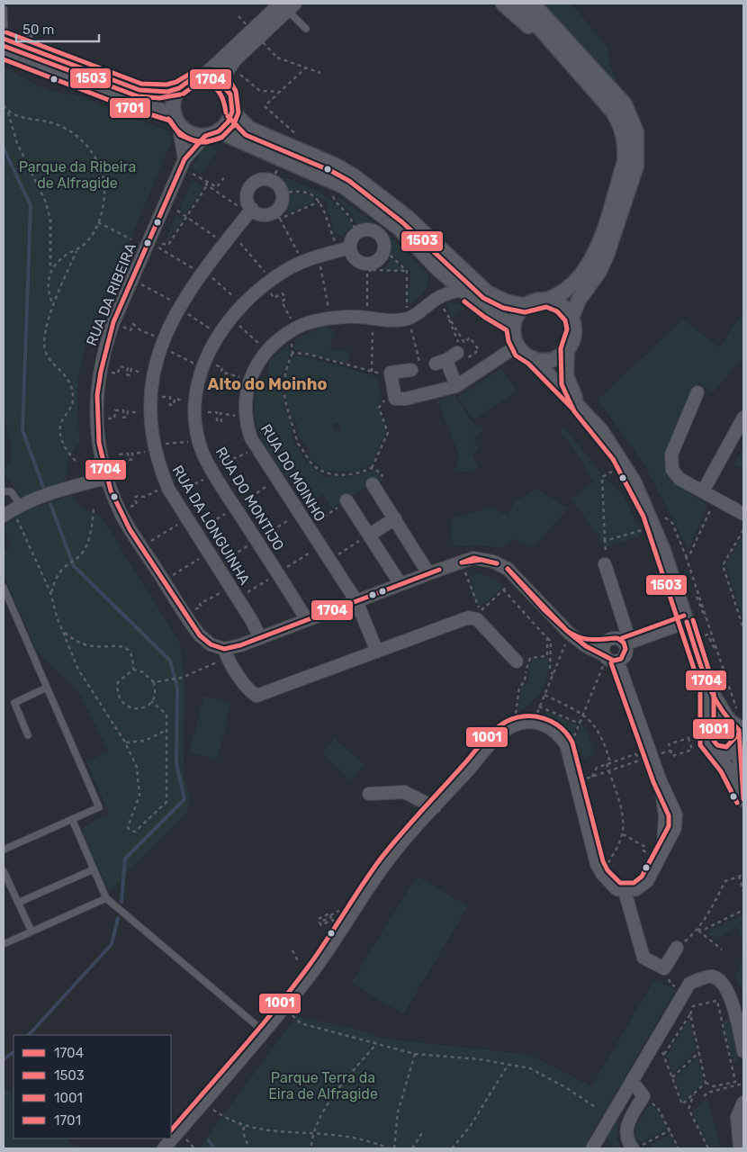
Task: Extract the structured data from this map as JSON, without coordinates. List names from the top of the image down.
{
  "streets": {
    "street": [
      "RUA DA RIBEIRA",
      "RUA DO MOINHO",
      "RUA DO MONTIJO",
      "RUA DA LONGUINHA"
    ]
  },
  "districts": ["Alto do Moinho"],
  "parks": ["Parque da Ribeira de Alfragide", "Parque Terra da Eira de Alfragide"],
  "lines": [
    "transit line 1701",
    "transit line 1704",
    "transit line 1503",
    "transit line 1001"
  ],
  "legend": [
    "1704",
    "1503",
    "1001",
    "1701"
  ],
  "scale_bar": "50 m"
}
